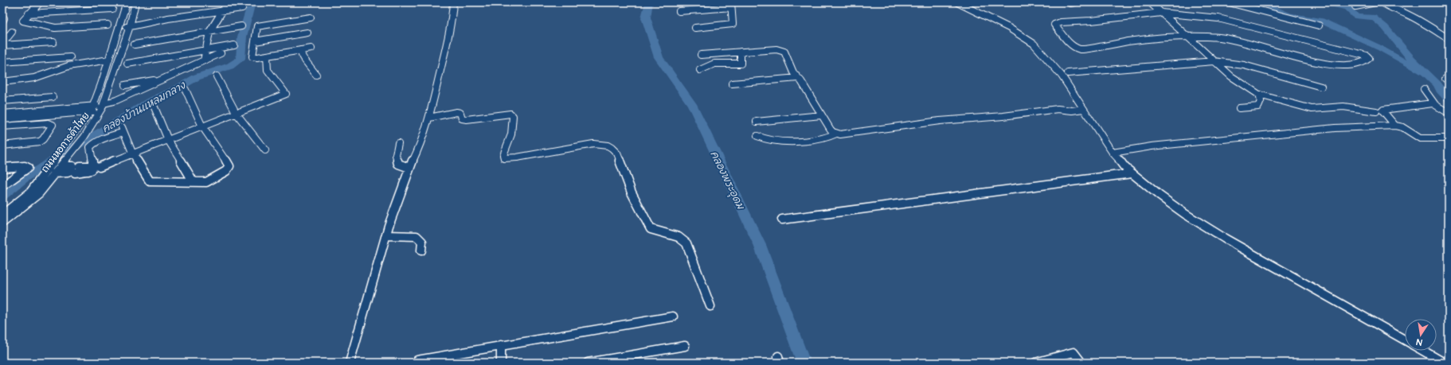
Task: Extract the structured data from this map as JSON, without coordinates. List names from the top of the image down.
{
  "streets": {
    "street": ["ถนนหอการค้าไทย"]
  },
  "water": ["คลองบ้านแหลมกลาง", "คลองพระอุดม"],
  "north": "bottom"
}
